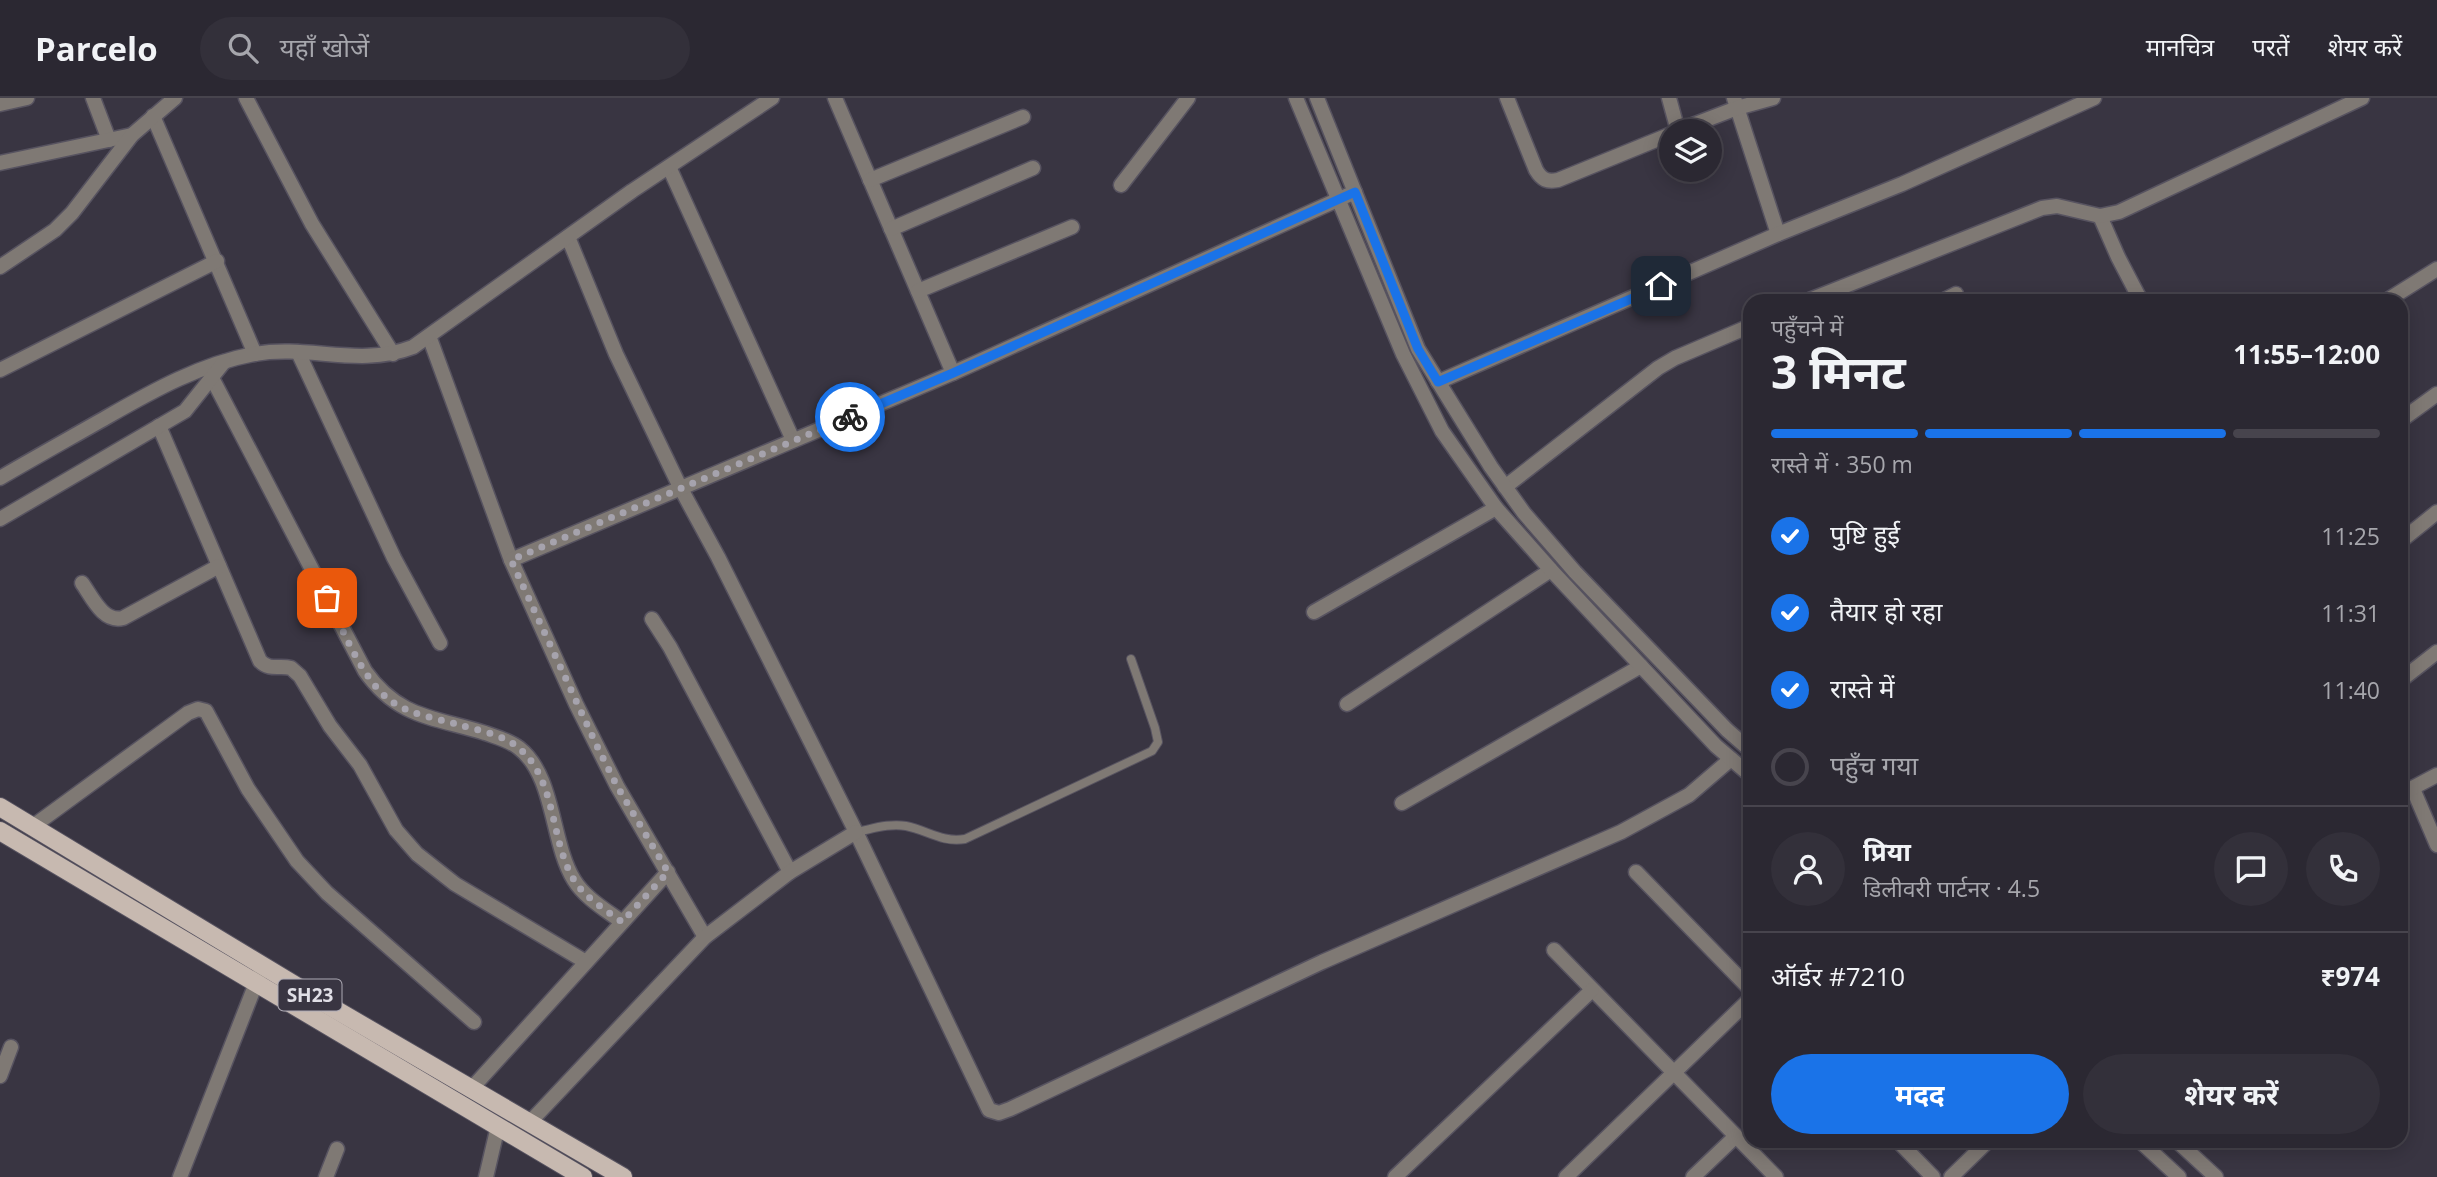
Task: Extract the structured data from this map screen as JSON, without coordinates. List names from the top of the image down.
{
  "streets": {
    "main road": ["SH23"]
  },
  "page": {
    "header": "Parcelo",
    "search": "यहाँ खोजें",
    "nav": ["मानचित्र", "परतें", "शेयर करें"],
    "heading": ["3 मिनट", "पहुँचने में", "11:55–12:00"],
    "panel": [
      "प्रिया",
      "डिलीवरी पार्टनर · 4.5",
      "ऑर्डर #7210",
      "₹974"
    ],
    "bar": "रास्ते में · 350 m",
    "list": [
      ["पुष्टि हुई", "11:25"],
      ["तैयार हो रहा", "11:31"],
      ["रास्ते में", "11:40"],
      "पहुँच गया"
    ],
    "buttons": ["मदद", "शेयर करें"]
  }
}
